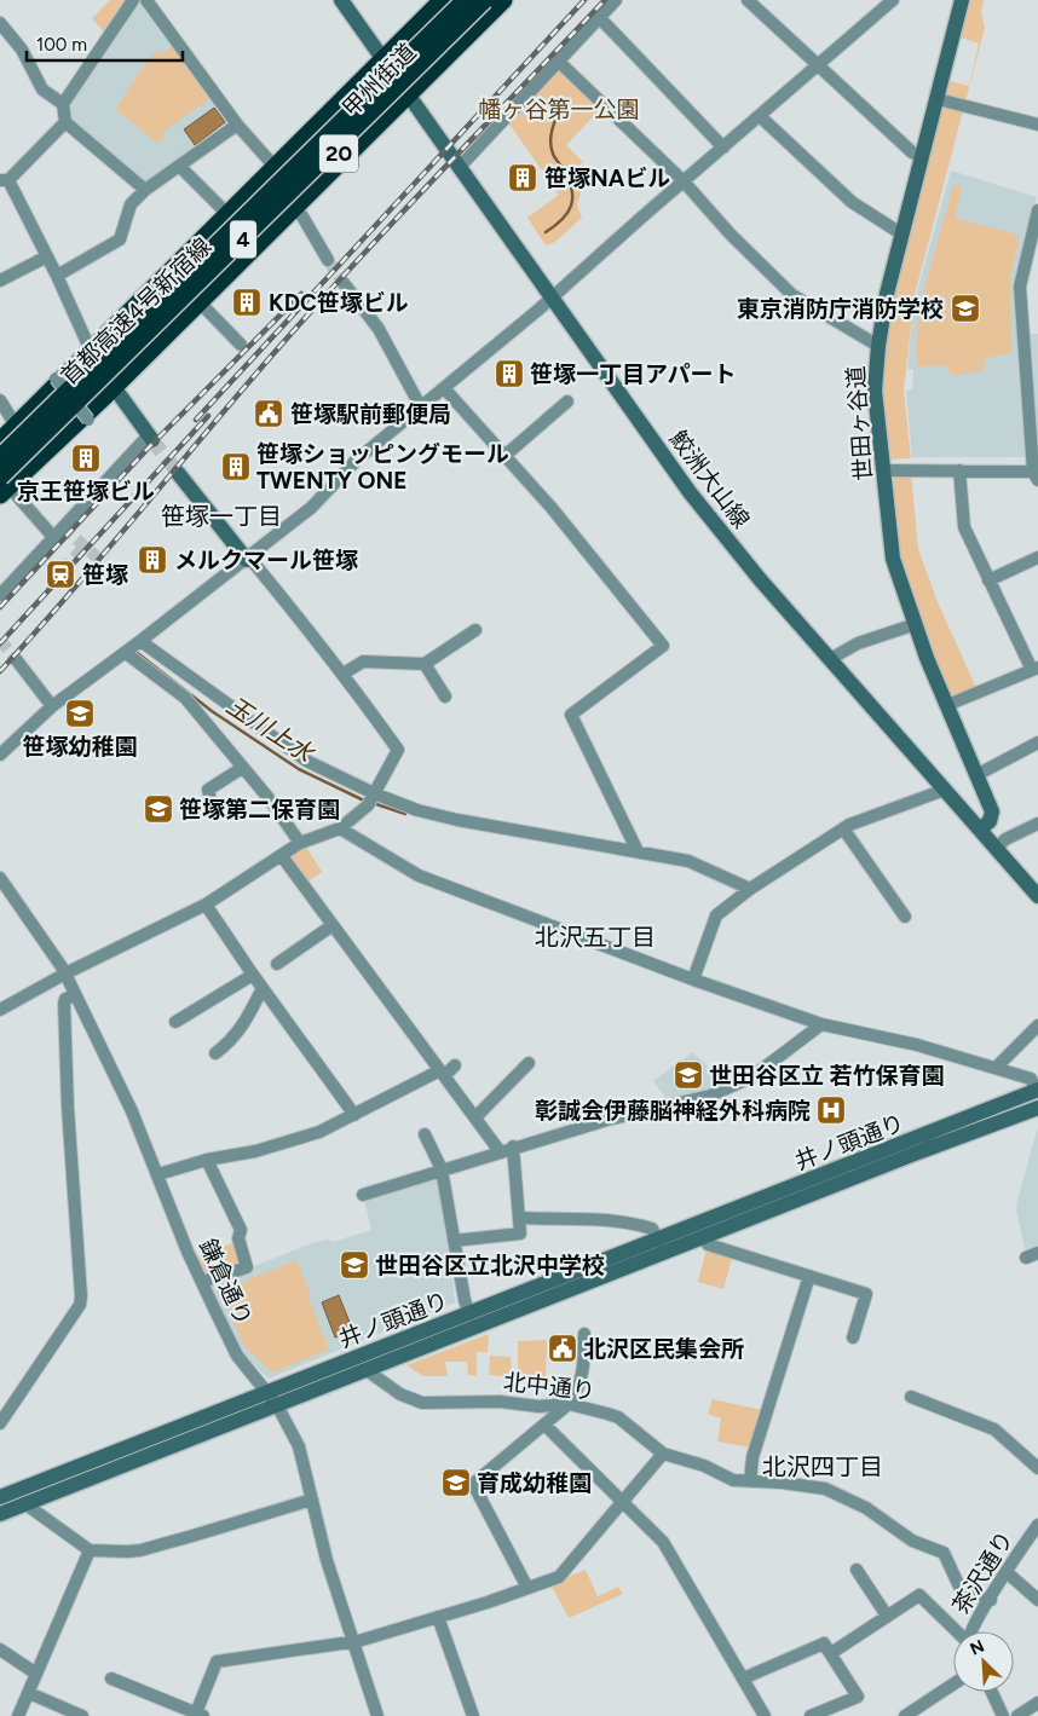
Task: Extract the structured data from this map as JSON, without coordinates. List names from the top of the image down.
{
  "streets": {
    "highway": [
      "甲州街道",
      "20",
      "4",
      "首都高速4号新宿線"
    ],
    "main road": ["世田ヶ谷道", "鮫洲大山線", "井ノ頭通り"],
    "street": ["鎌倉通り", "北中通り", "茶沢通り"]
  },
  "crossings": [
    ["甲州街道", "20"],
    ["甲州街道", "首都高速4号新宿線"],
    ["20", "鮫洲大山線"],
    ["世田ヶ谷道", "鮫洲大山線"],
    ["井ノ頭通り", "鎌倉通り"],
    ["井ノ頭通り", "北中通り"],
    ["北中通り", "茶沢通り"]
  ],
  "districts": ["笹塚一丁目", "北沢五丁目", "北沢四丁目"],
  "water": ["玉川上水"],
  "parks": ["幡ヶ谷第一公園"],
  "places": {
    "building": [
      "笹塚NAビル",
      "KDC笹塚ビル",
      "笹塚一丁目アパート",
      "京王笹塚ビル",
      "笹塚ショッピングモール TWENTY ONE",
      "メルクマール笹塚"
    ],
    "school or university": [
      "東京消防庁消防学校",
      "笹塚幼稚園",
      "笹塚第二保育園",
      "世田谷区立 若竹保育園",
      "世田谷区立北沢中学校",
      "育成幼稚園"
    ],
    "public building": ["笹塚駅前郵便局", "北沢区民集会所"],
    "station": ["笹塚"],
    "hospital": ["彰誠会伊藤脳神経外科病院"]
  },
  "scale_bar": "100 m",
  "north": "top left"
}
